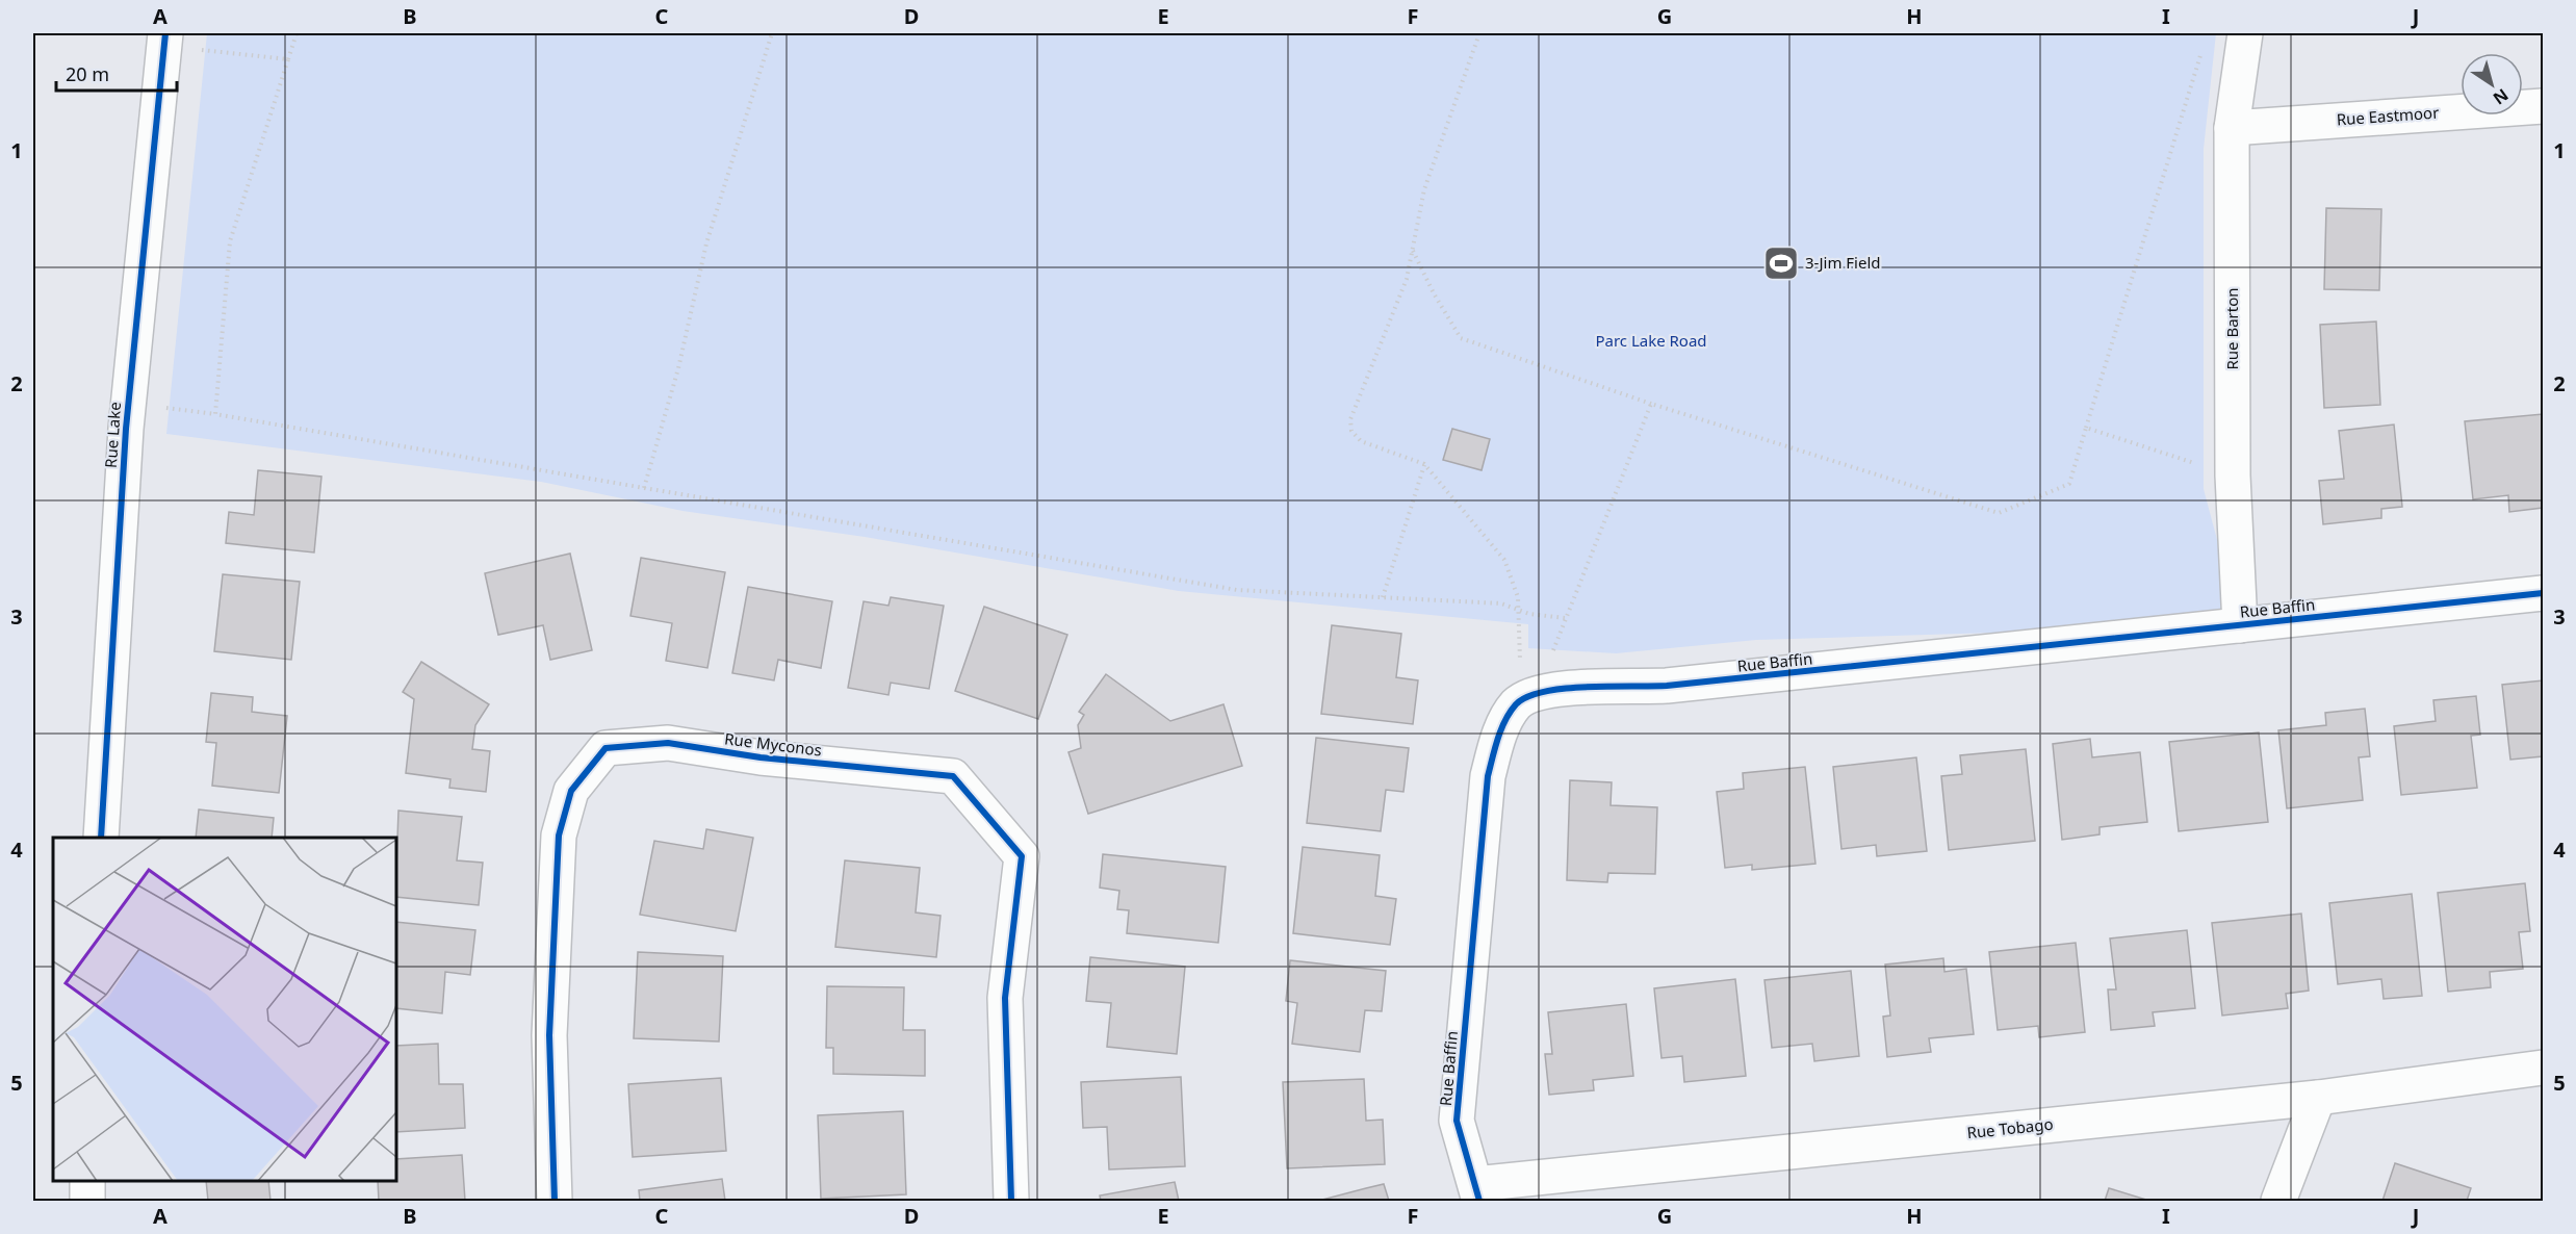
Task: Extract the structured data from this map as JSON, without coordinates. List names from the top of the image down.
{
  "streets": {
    "street": [
      "Rue Eastmoor",
      "Rue Barton",
      "Rue Lake",
      "Rue Baffin",
      "Rue Myconos",
      "Rue Tobago"
    ]
  },
  "crossings": [
    ["Rue Eastmoor", "Rue Barton"],
    ["Rue Barton", "Rue Baffin"],
    ["Rue Baffin", "Rue Tobago"]
  ],
  "parks": ["Parc Lake Road"],
  "places": {
    "sports": ["3-Jim Field"]
  },
  "scale_bar": "20 m",
  "north": "bottom right",
  "grid": {
    "columns": [
      "A",
      "B",
      "C",
      "D",
      "E",
      "F",
      "G",
      "H",
      "I",
      "J"
    ],
    "rows": [
      "1",
      "2",
      "3",
      "4",
      "5"
    ]
  }
}
